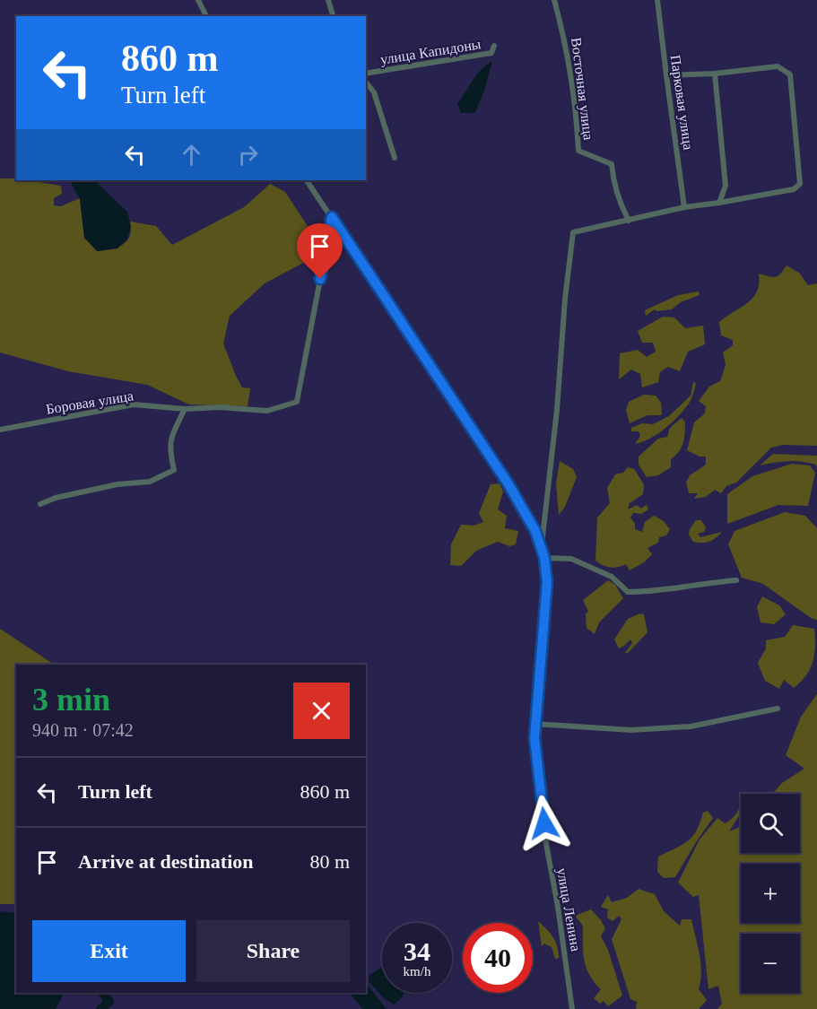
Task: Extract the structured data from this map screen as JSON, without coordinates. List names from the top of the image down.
{
  "streets": {
    "street": [
      "улица Капидоны",
      "Восточная улица",
      "Парковая улица",
      "Боровая улица",
      "улица Ленина"
    ]
  },
  "crossings": [
    ["Боровая улица", "улица Ленина"]
  ],
  "page": {
    "turn": ["860 m", "Turn left"],
    "heading": ["3 min", "940 m · 07:42"],
    "list": [
      {
        "name": "Turn left",
        "value": "860 m"
      },
      {
        "name": "Arrive at destination",
        "value": "80 m"
      }
    ],
    "map_buttons": ["+", "−"],
    "buttons": ["Exit", "Share"],
    "speed": "34 km/h",
    "limit": "40"
  }
}
